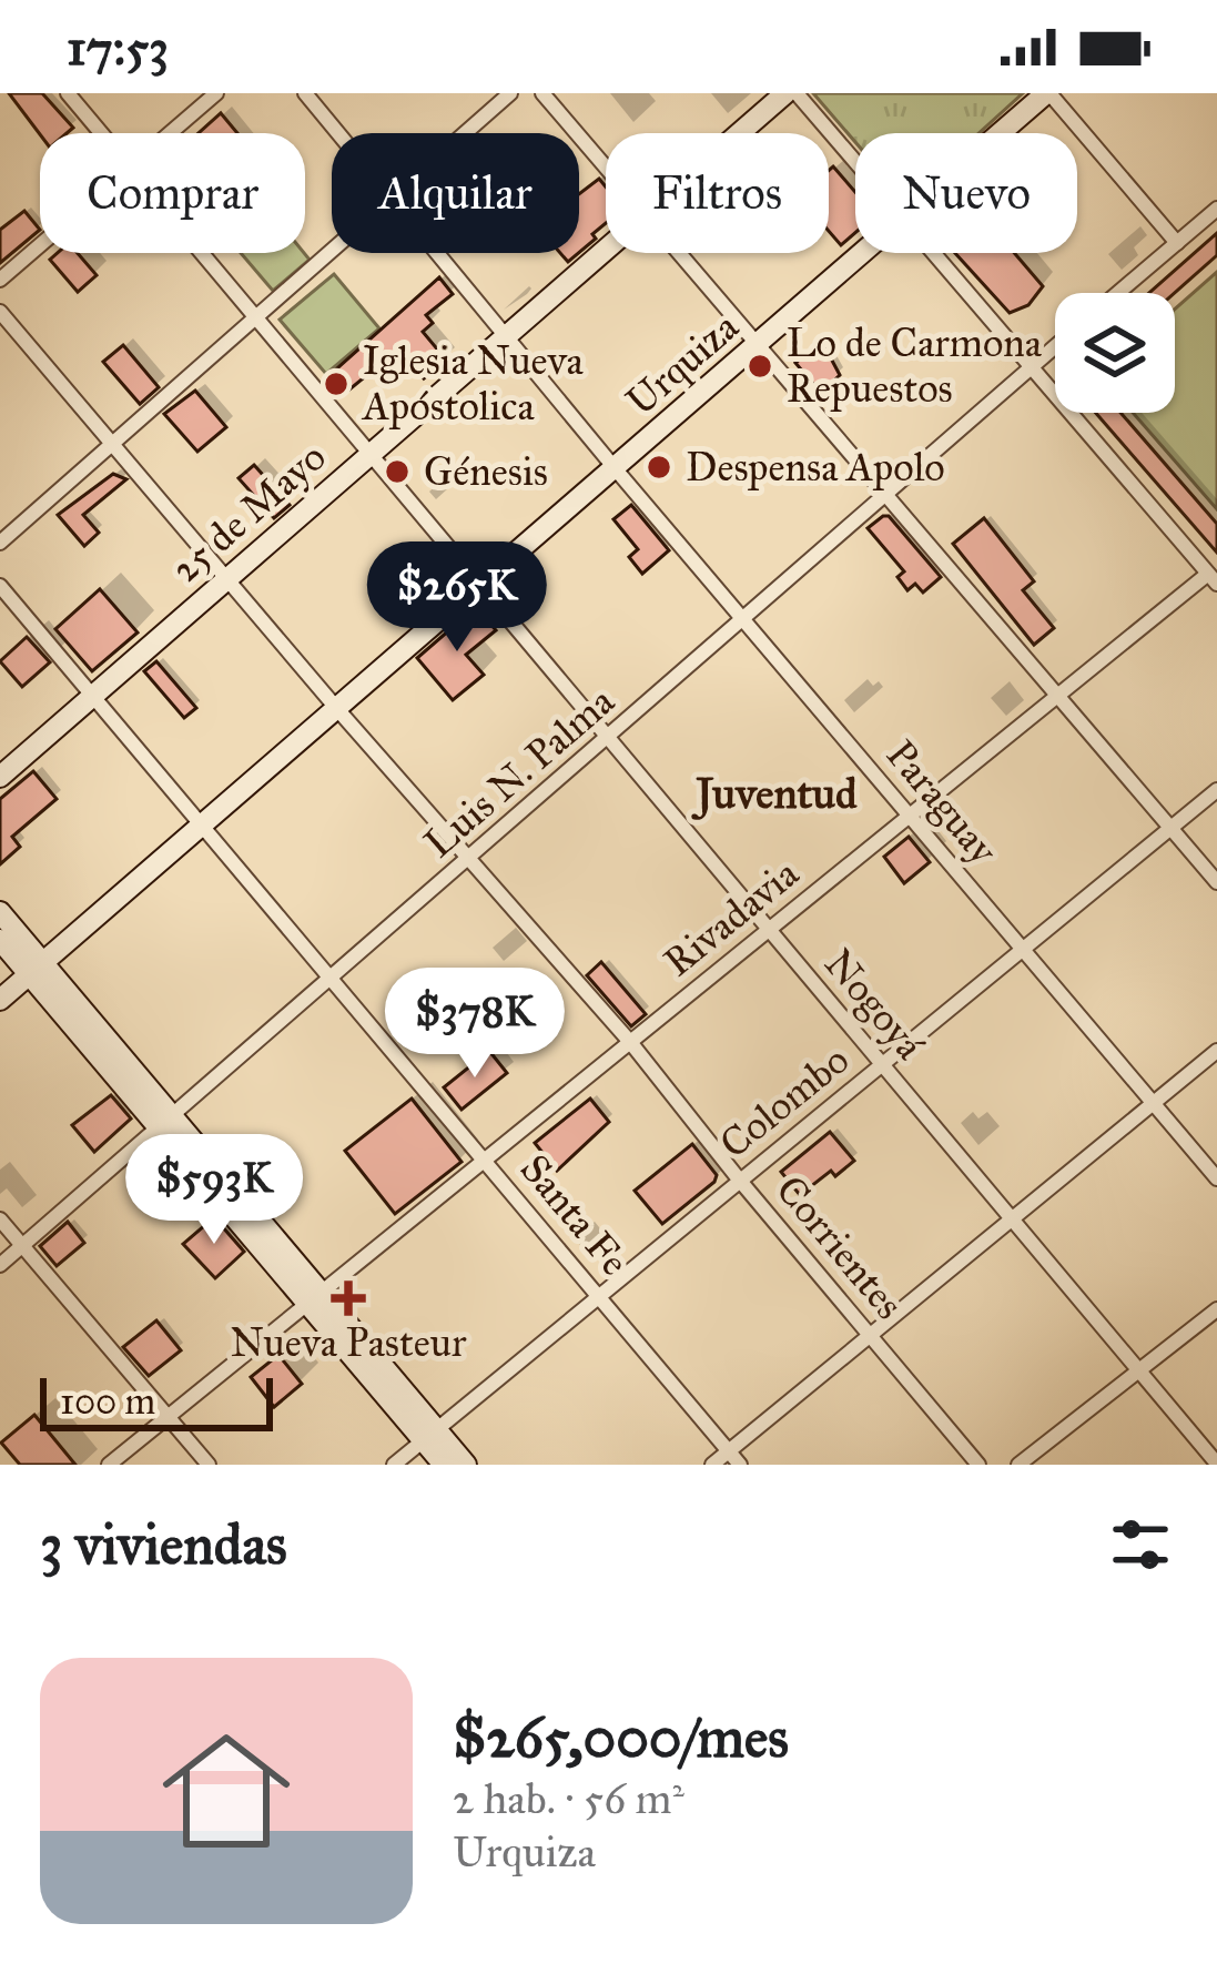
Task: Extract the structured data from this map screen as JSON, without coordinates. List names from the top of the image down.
{
  "streets": {
    "street": [
      "Urquiza",
      "25 de Mayo",
      "Luis N. Palma",
      "Paraguay",
      "Rivadavia",
      "Nogoyá",
      "Colombo",
      "Santa Fe",
      "Corrientes"
    ]
  },
  "crossings": [
    ["Urquiza", "Paraguay"],
    ["Urquiza", "Nogoyá"],
    ["Urquiza", "Santa Fe"],
    ["Urquiza", "Corrientes"],
    ["25 de Mayo", "Paraguay"],
    ["25 de Mayo", "Nogoyá"],
    ["25 de Mayo", "Santa Fe"],
    ["25 de Mayo", "Corrientes"],
    ["Luis N. Palma", "Paraguay"],
    ["Luis N. Palma", "Nogoyá"],
    ["Luis N. Palma", "Santa Fe"],
    ["Luis N. Palma", "Corrientes"],
    ["Paraguay", "Rivadavia"],
    ["Paraguay", "Colombo"],
    ["Rivadavia", "Nogoyá"],
    ["Rivadavia", "Santa Fe"],
    ["Rivadavia", "Corrientes"],
    ["Nogoyá", "Colombo"],
    ["Colombo", "Santa Fe"],
    ["Colombo", "Corrientes"]
  ],
  "districts": ["Juventud"],
  "places": {
    "other": [
      "Lo de Carmona Repuestos",
      "Iglesia Nueva Apóstolica",
      "Despensa Apolo",
      "Génesis"
    ],
    "health": ["Nueva Pasteur"]
  },
  "scale_bar": "100 m",
  "page": {
    "status": "17:53",
    "chip": [
      "Comprar",
      "Alquilar",
      "Filtros",
      "Nuevo"
    ],
    "price": ["$265K", "$378K", "$593K"],
    "scale": "100 m",
    "heading": "3 viviendas",
    "list": [
      {
        "name": "$265,000/mes",
        "note": "2 hab. · 56 m² · Urquiza"
      }
    ]
  }
}
